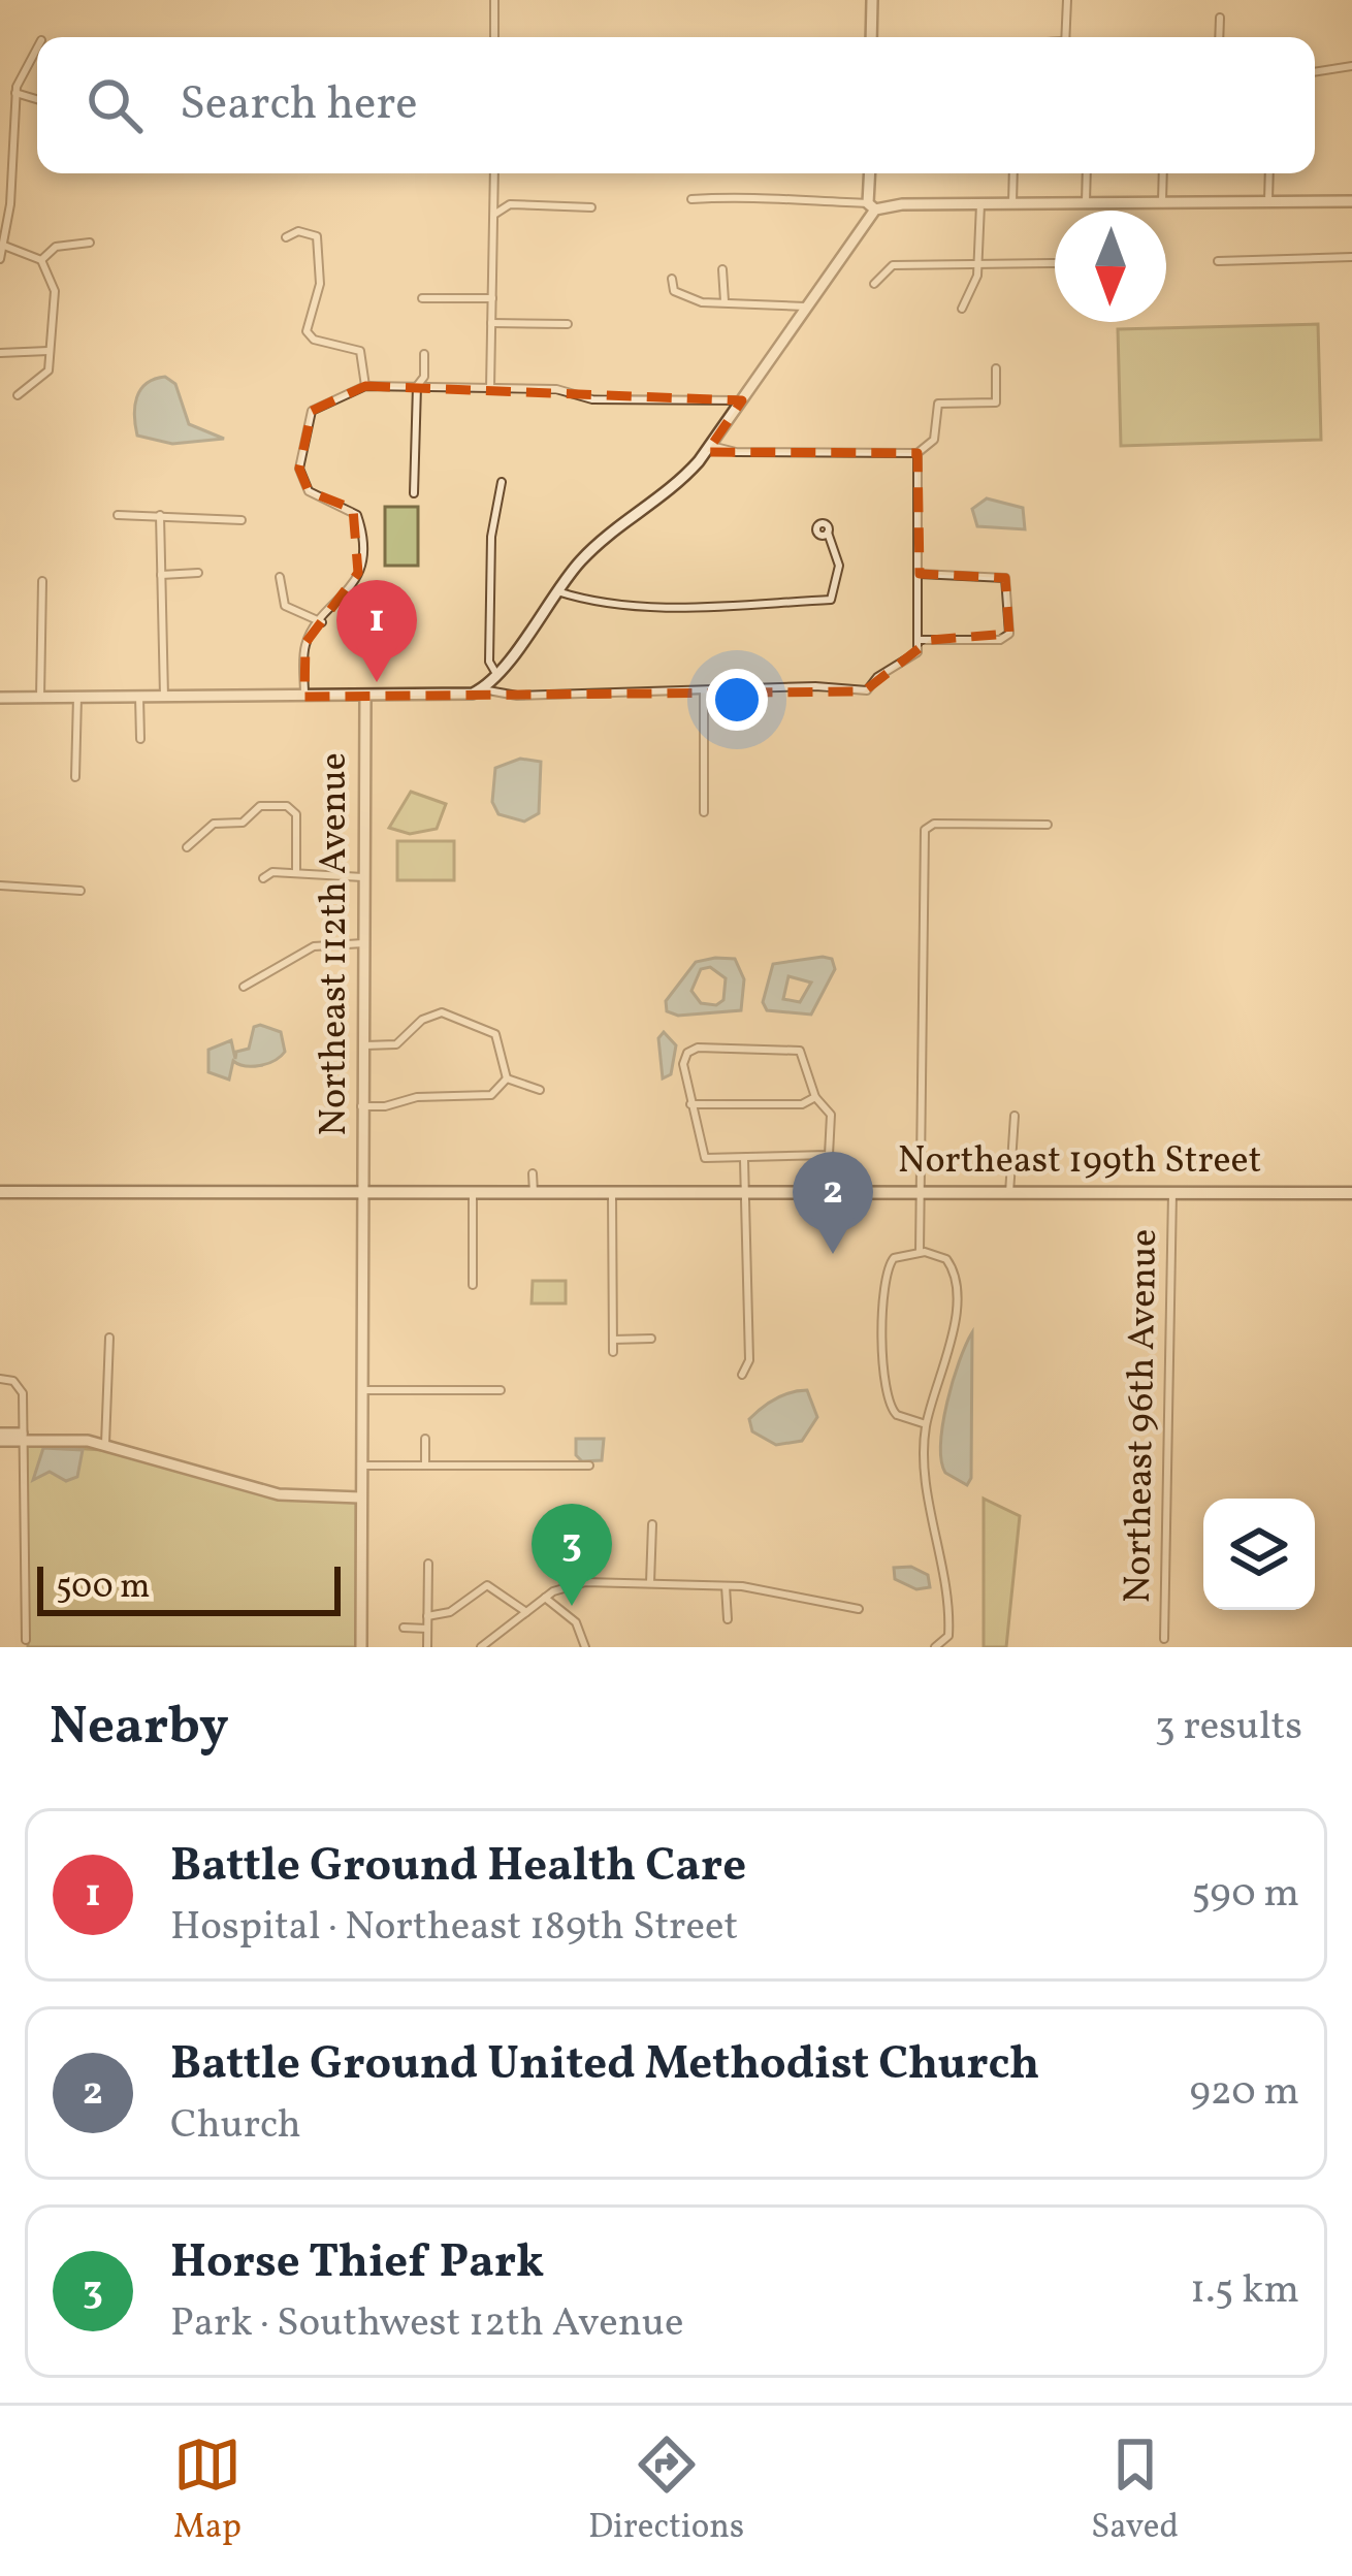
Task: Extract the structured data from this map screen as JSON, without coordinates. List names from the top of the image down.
{
  "streets": {
    "main road": ["Northeast 199th Street"],
    "street": ["Northeast 112th Avenue", "Northeast 96th Avenue"]
  },
  "crossings": [
    ["Northeast 112th Avenue", "Northeast 199th Street"],
    ["Northeast 199th Street", "Northeast 96th Avenue"]
  ],
  "scale_bar": "500 m",
  "north": "bottom",
  "page": {
    "search": "Search here",
    "pins": ["1", "2", "3"],
    "scale": "500 m",
    "heading": ["Nearby", "3 results"],
    "list": [
      {
        "mark": "1",
        "name": "Battle Ground Health Care",
        "note": "Hospital · Northeast 189th Street",
        "value": "590 m"
      },
      {
        "mark": "2",
        "name": "Battle Ground United Methodist Church",
        "note": "Church",
        "value": "920 m"
      },
      {
        "mark": "3",
        "name": "Horse Thief Park",
        "note": "Park · Southwest 12th Avenue",
        "value": "1.5 km"
      }
    ],
    "nav": ["Map", "Directions", "Saved"]
  }
}
